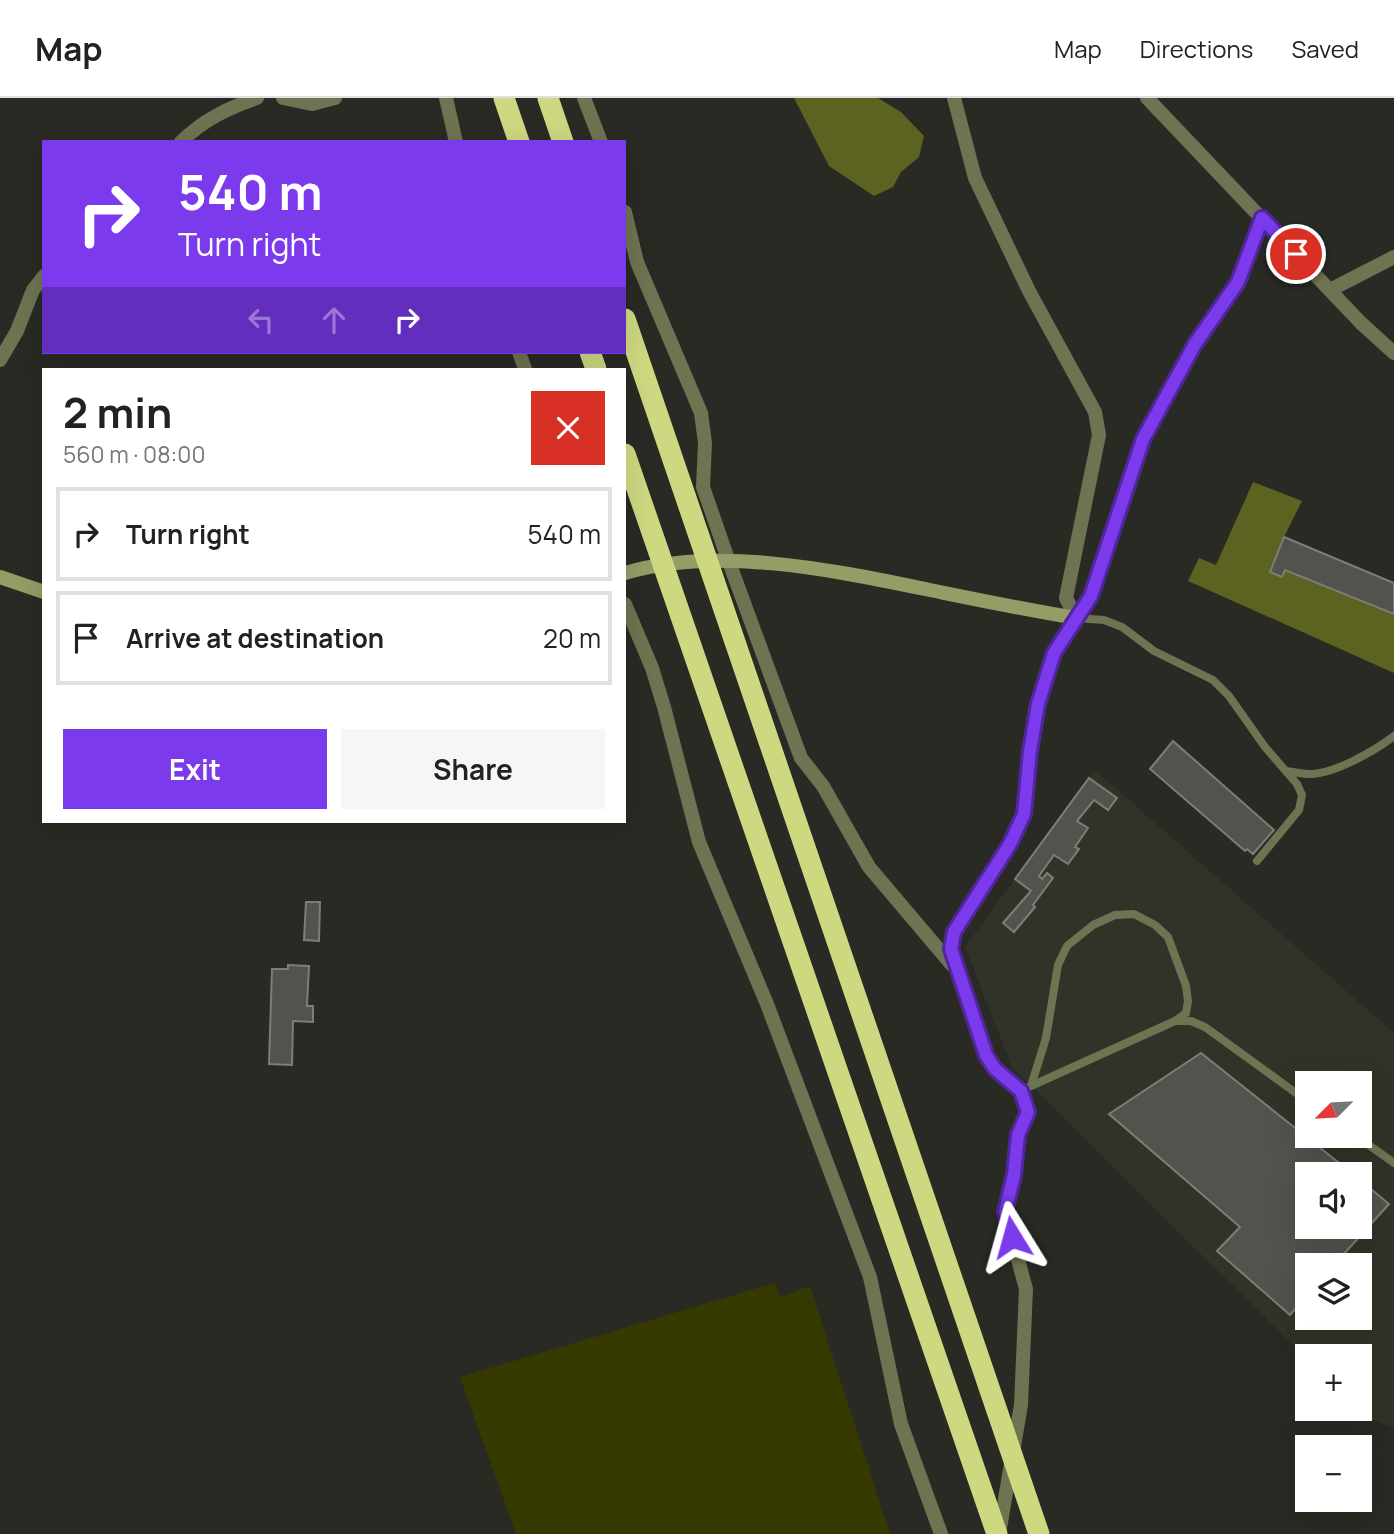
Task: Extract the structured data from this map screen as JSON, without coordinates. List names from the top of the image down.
{
  "north": "bottom left",
  "page": {
    "header": "Map",
    "nav": ["Map", "Directions", "Saved"],
    "turn": ["540 m", "Turn right"],
    "heading": ["2 min", "560 m · 08:00"],
    "list": [
      {
        "name": "Turn right",
        "value": "540 m"
      },
      {
        "name": "Arrive at destination",
        "value": "20 m"
      }
    ],
    "buttons": ["Exit", "Share"],
    "map_buttons": ["+", "−"]
  }
}
